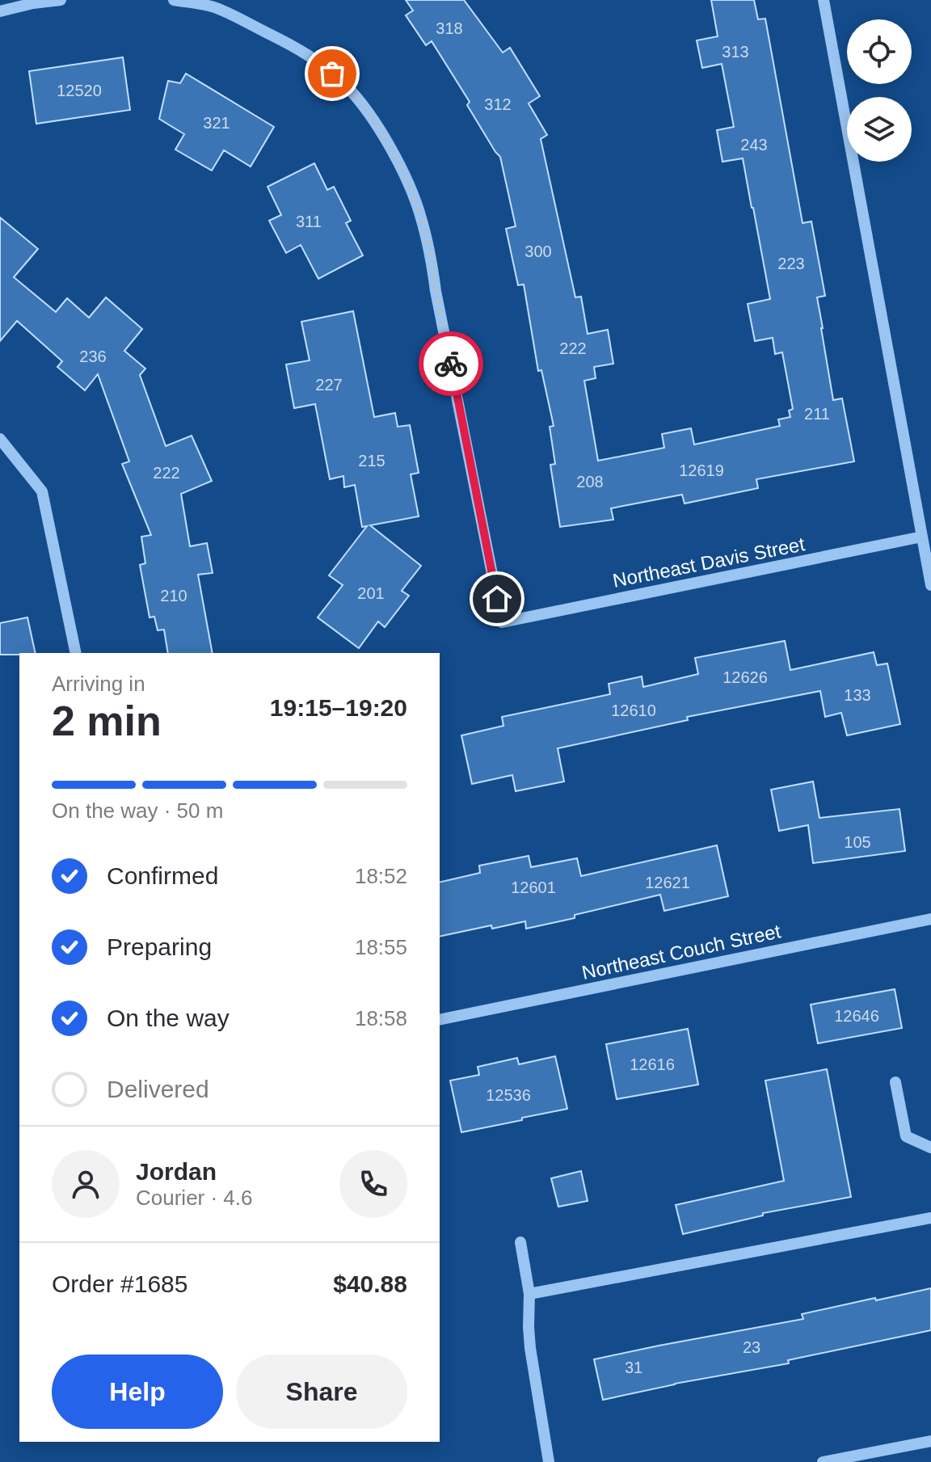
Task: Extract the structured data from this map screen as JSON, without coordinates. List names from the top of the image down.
{
  "streets": {
    "street": ["Northeast Davis Street", "Northeast Couch Street"]
  },
  "house_numbers": [
    "318",
    "313",
    "12520",
    "312",
    "321",
    "243",
    "311",
    "300",
    "223",
    "222",
    "236",
    "227",
    "211",
    "215",
    "12619",
    "222",
    "208",
    "201",
    "210",
    "12626",
    "133",
    "12610",
    "105",
    "12621",
    "12601",
    "12646",
    "12616",
    "12536",
    "23",
    "31"
  ],
  "page": {
    "heading": ["2 min", "Arriving in", "19:15–19:20"],
    "panel": [
      "Jordan",
      "Courier · 4.6",
      "Order #1685",
      "$40.88"
    ],
    "bar": "On the way · 50 m",
    "list": [
      ["Confirmed", "18:52"],
      ["Preparing", "18:55"],
      ["On the way", "18:58"],
      "Delivered"
    ],
    "buttons": ["Help", "Share"]
  }
}
